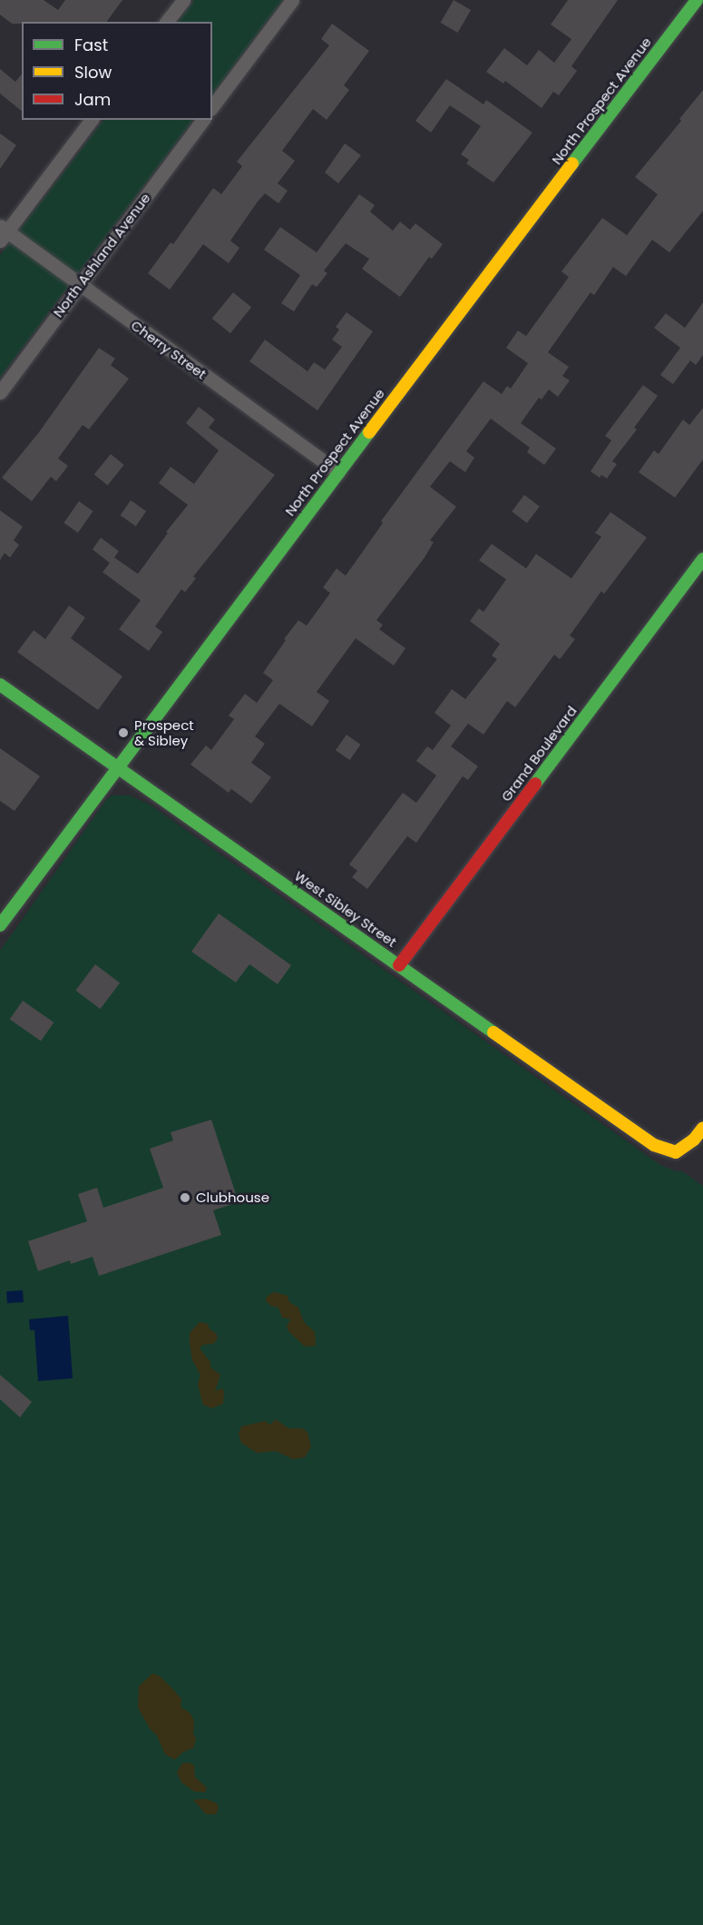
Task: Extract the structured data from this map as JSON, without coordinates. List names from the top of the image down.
{
  "streets": {
    "street": [
      "North Prospect Avenue",
      "North Ashland Avenue",
      "Cherry Street",
      "Grand Boulevard",
      "West Sibley Street"
    ]
  },
  "crossings": [
    ["North Prospect Avenue", "Cherry Street"],
    ["North Prospect Avenue", "West Sibley Street"],
    ["North Ashland Avenue", "Cherry Street"],
    ["Grand Boulevard", "West Sibley Street"]
  ],
  "places": ["Prospect & Sibley", "Clubhouse"],
  "legend": ["Fast", "Slow", "Jam"]
}
